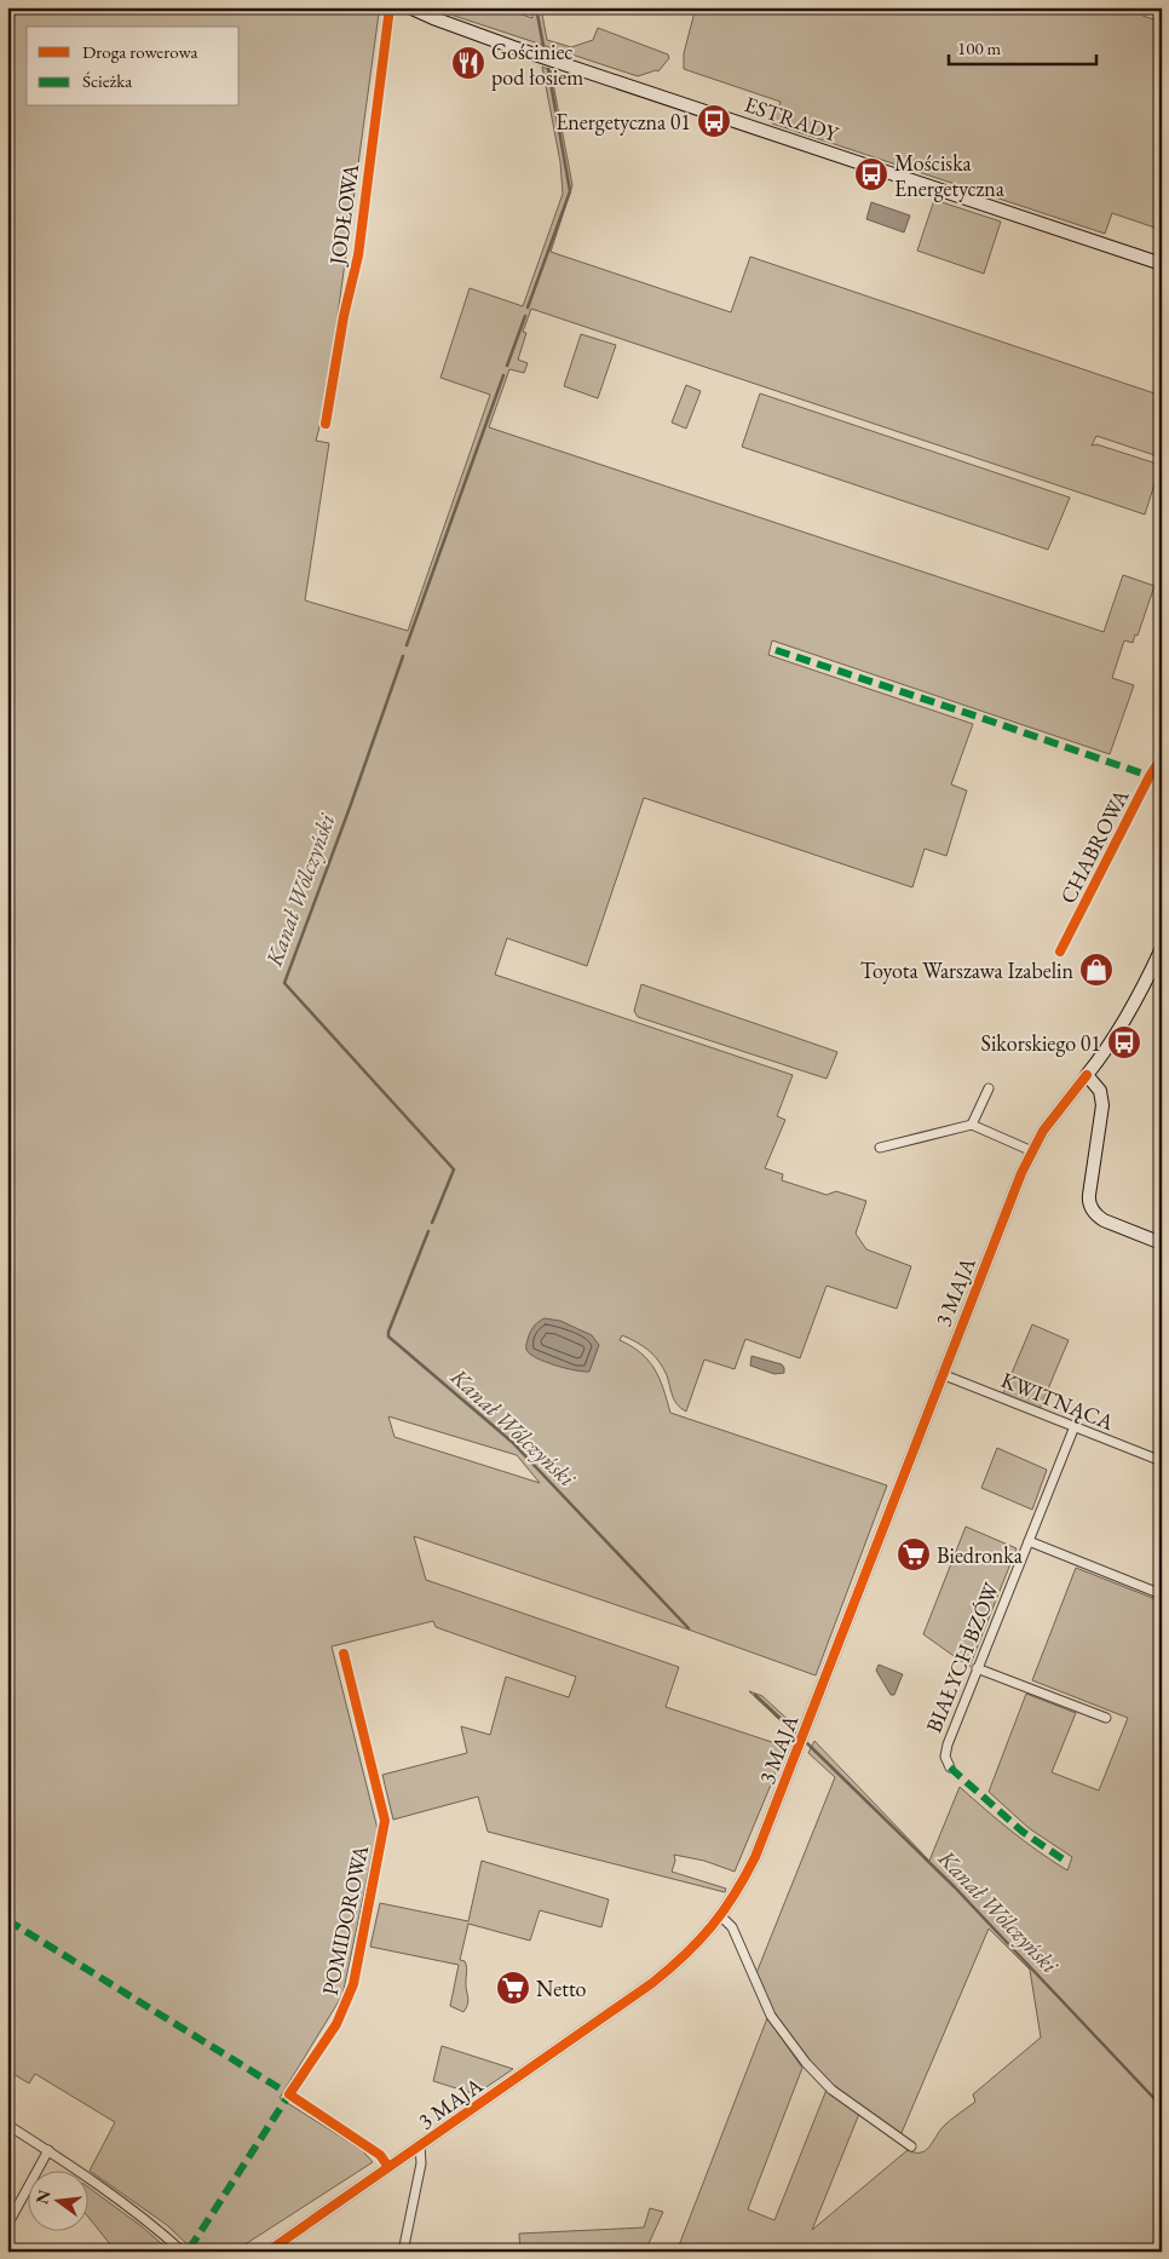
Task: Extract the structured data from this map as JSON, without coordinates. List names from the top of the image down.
{
  "streets": {
    "main road": ["ESTRADY", "3 MAJA"],
    "street": [
      "JODŁOWA",
      "CHABROWA",
      "KWITNĄCA",
      "BIAŁYCH BZÓW",
      "POMIDOROWA"
    ]
  },
  "crossings": [
    ["3 MAJA", "KWITNĄCA"],
    ["3 MAJA", "POMIDOROWA"],
    ["KWITNĄCA", "BIAŁYCH BZÓW"]
  ],
  "water": ["Kanał Wólczyński"],
  "places": {
    "restaurant": ["Gościniec pod łosiem"],
    "bus stop": ["Energetyczna 01", "Mościska Energetyczna", "Sikorskiego 01"],
    "shop": ["Toyota Warszawa Izabelin"],
    "supermarket": ["Biedronka", "Netto"]
  },
  "legend": ["Droga rowerowa", "Ścieżka"],
  "scale_bar": "100 m",
  "north": "left"
}
